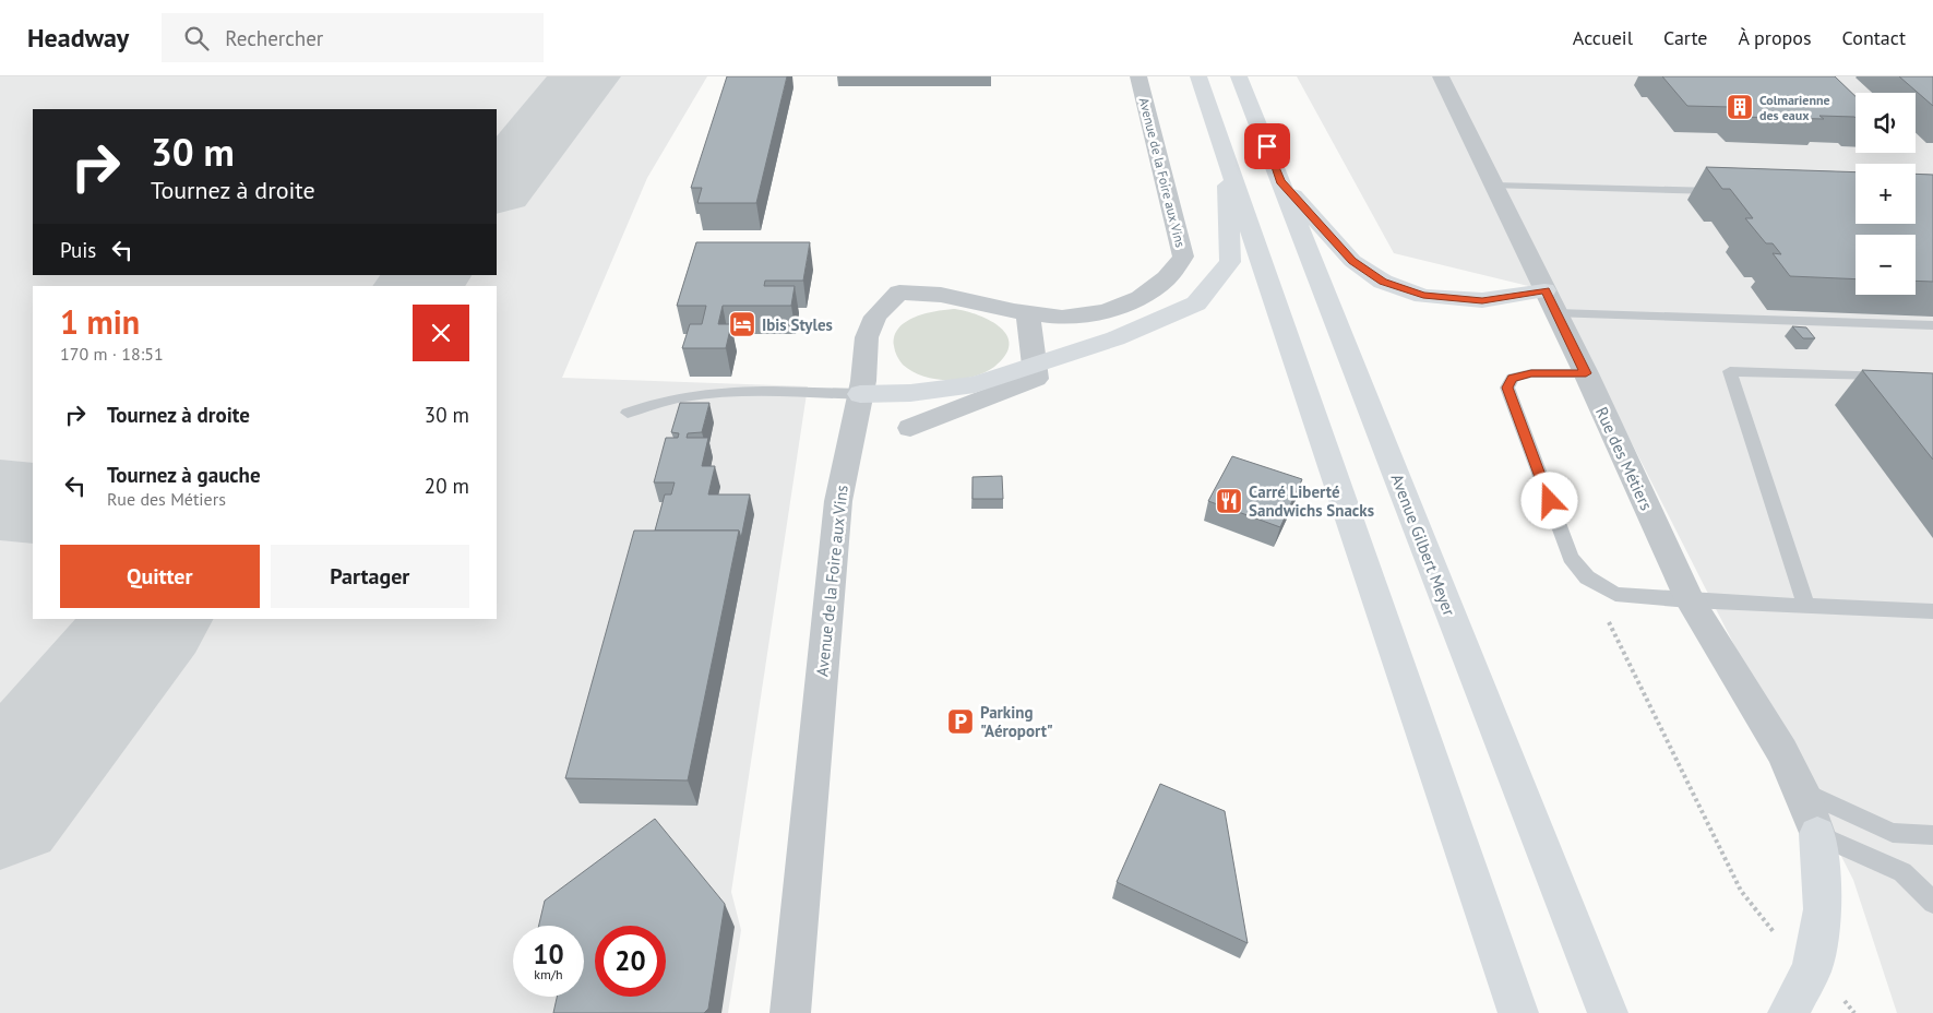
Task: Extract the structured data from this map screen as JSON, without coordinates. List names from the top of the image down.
{
  "streets": {
    "main road": ["Avenue Gilbert Meyer"],
    "street": ["Avenue de la Foire aux Vins", "Rue des Métiers"]
  },
  "places": {
    "building": ["Colmarienne des eaux"],
    "hotel": ["Ibis Styles"],
    "restaurant": ["Carré Liberté Sandwichs Snacks"],
    "parking": ["Parking \"Aéroport\""]
  },
  "page": {
    "header": "Headway",
    "search": "Rechercher",
    "nav": [
      "Accueil",
      "Carte",
      "À propos",
      "Contact"
    ],
    "map_buttons": ["+", "−"],
    "turn": ["30 m", "Tournez à droite"],
    "then": "Puis",
    "heading": ["1 min", "170 m · 18:51"],
    "list": [
      {
        "name": "Tournez à droite",
        "value": "30 m"
      },
      {
        "name": "Tournez à gauche",
        "note": "Rue des Métiers",
        "value": "20 m"
      }
    ],
    "buttons": ["Quitter", "Partager"],
    "speed": "10 km/h",
    "limit": "20"
  }
}
